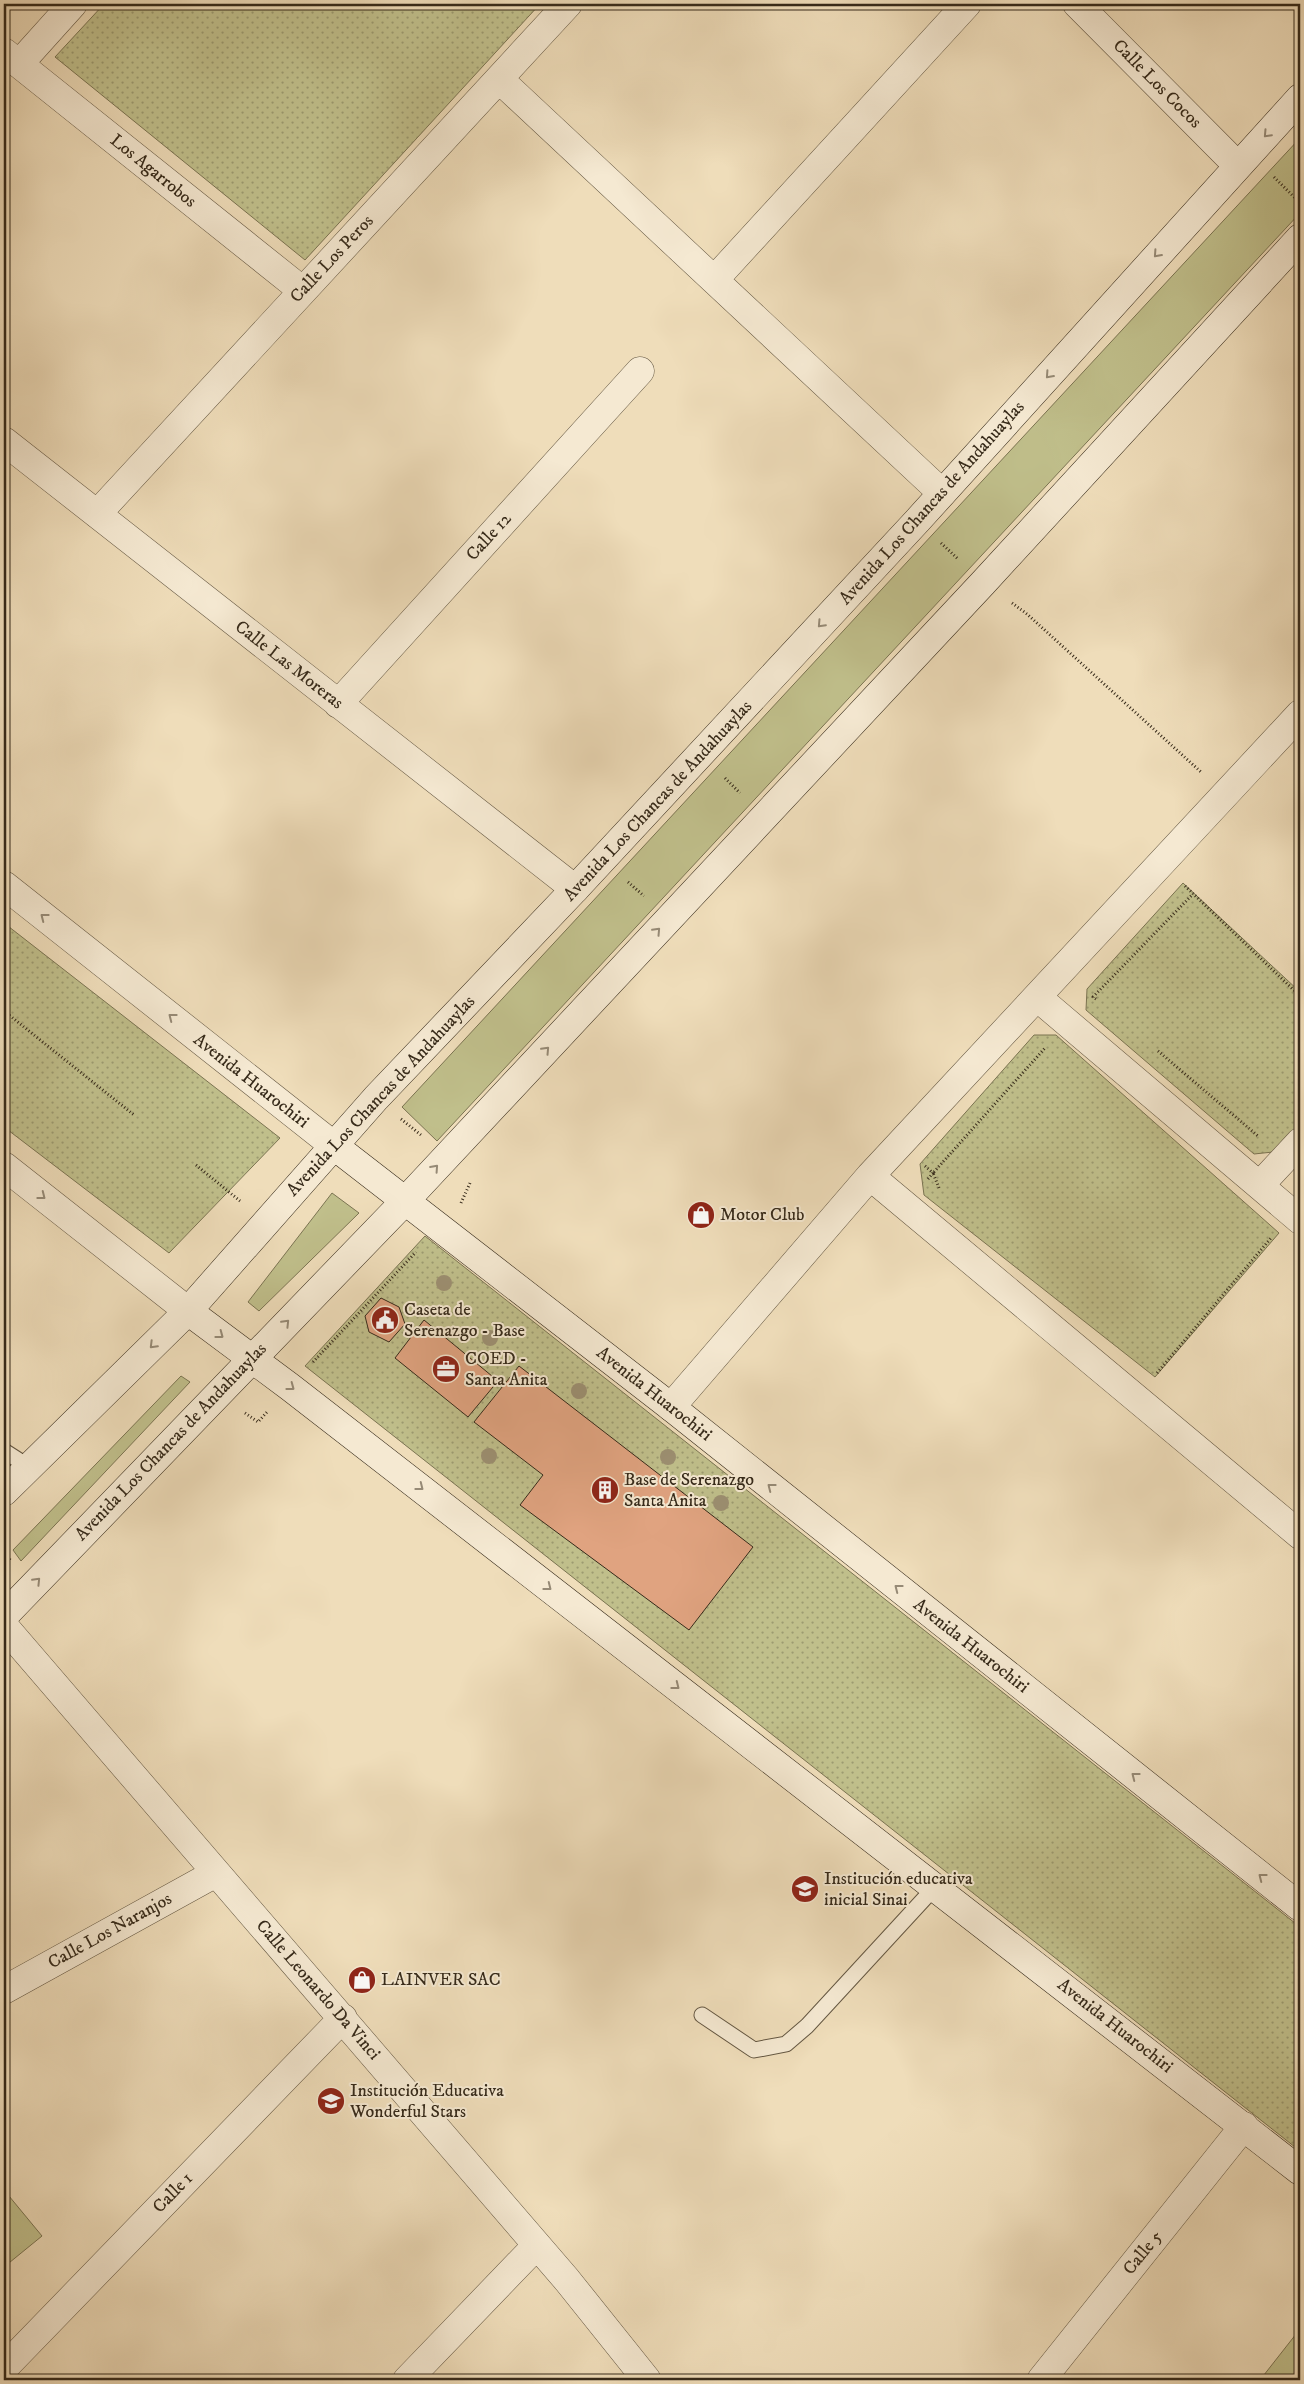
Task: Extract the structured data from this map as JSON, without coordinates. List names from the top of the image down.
{
  "streets": {
    "street": [
      "Calle Los Cocos",
      "Los Agarrobos",
      "Calle Los Peros",
      "Avenida Los Chancas de Andahuaylas",
      "Calle 12",
      "Calle Las Moreras",
      "Avenida Huarochiri",
      "Calle Los Naranjos",
      "Calle Leonardo Da Vinci",
      "Calle 1",
      "Calle 5"
    ]
  },
  "crossings": [
    ["Calle Los Cocos", "Avenida Los Chancas de Andahuaylas"],
    ["Los Agarrobos", "Calle Los Peros"],
    ["Calle Los Peros", "Calle Las Moreras"],
    ["Avenida Los Chancas de Andahuaylas", "Calle Las Moreras"],
    ["Avenida Los Chancas de Andahuaylas", "Avenida Huarochiri"],
    ["Calle 12", "Calle Las Moreras"],
    ["Avenida Huarochiri", "Calle 5"],
    ["Calle Los Naranjos", "Calle Leonardo Da Vinci"],
    ["Calle Leonardo Da Vinci", "Calle 1"]
  ],
  "places": {
    "shop": ["Motor Club", "LAINVER SAC"],
    "public building": ["Caseta de Serenazgo - Base"],
    "office": ["COED - Santa Anita"],
    "building": ["Base de Serenazgo Santa Anita"],
    "school or university": ["Institución educativa inicial Sinai", "Institución Educativa Wonderful Stars"]
  }
}
